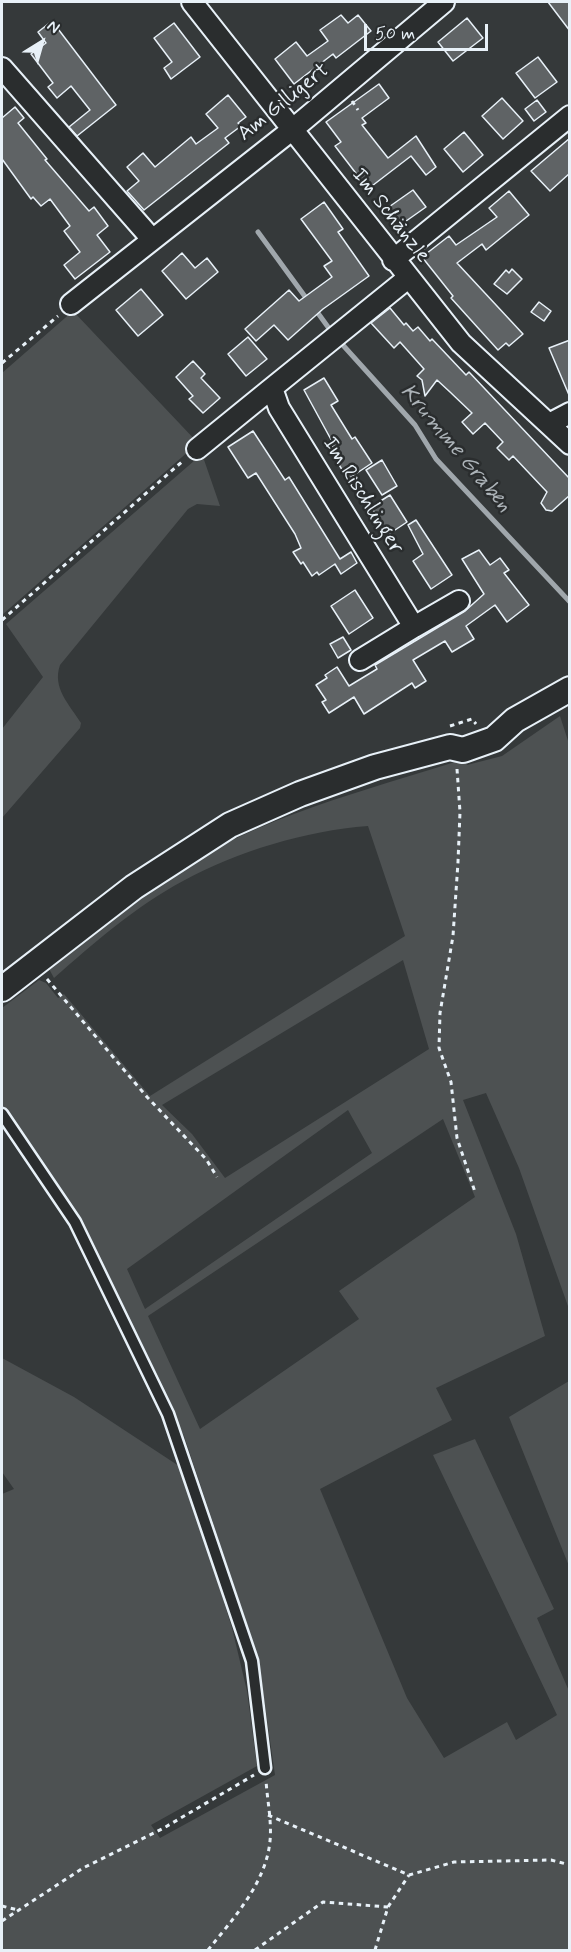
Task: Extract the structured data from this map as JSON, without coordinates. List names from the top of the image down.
{
  "streets": {
    "street": ["Am Gilligert", "Im Schänzle", "Im Rischlinger"]
  },
  "crossings": [
    ["Am Gilligert", "Im Schänzle"]
  ],
  "water": ["Krumme Graben"],
  "scale_bar": "50 m",
  "north": "top right"
}
